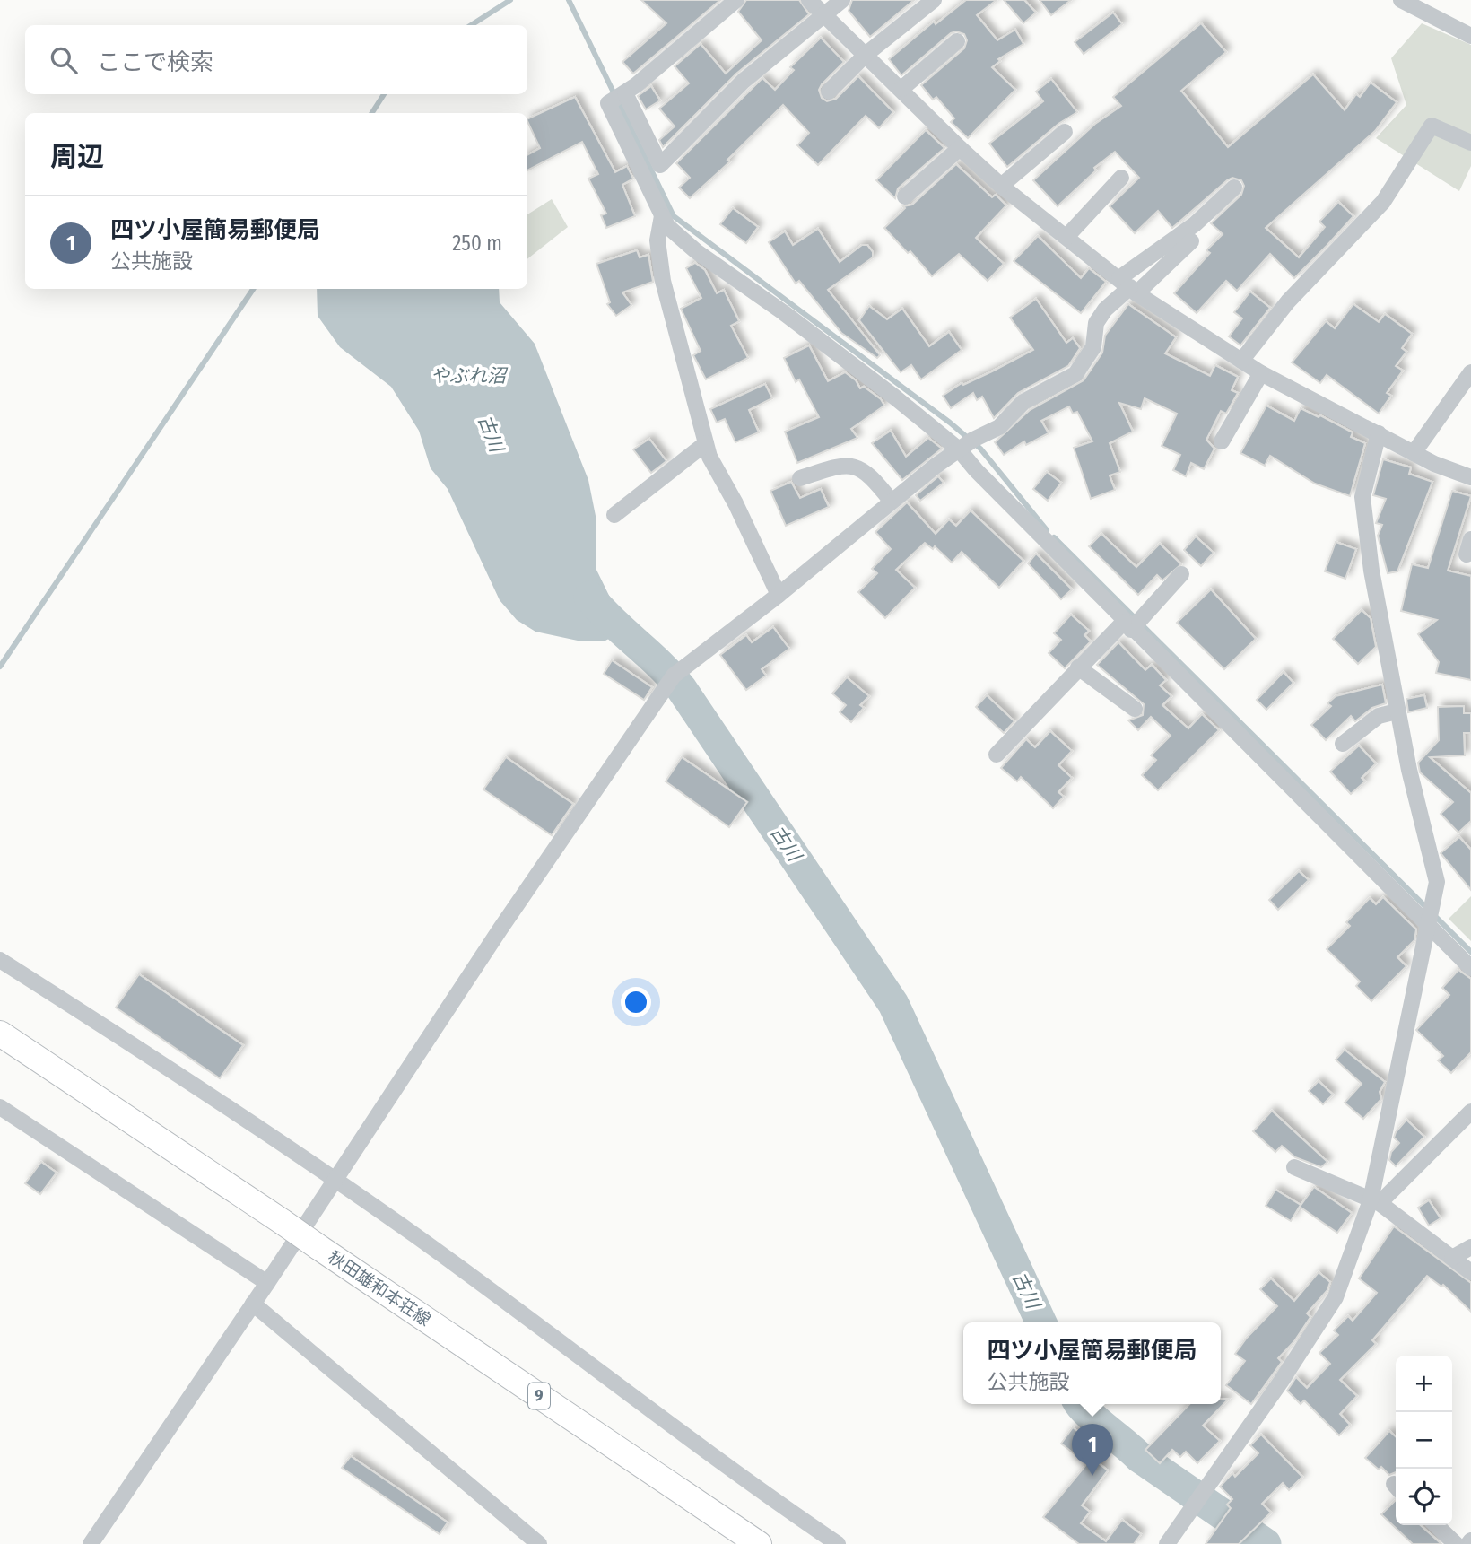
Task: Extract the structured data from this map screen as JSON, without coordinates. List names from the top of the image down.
{
  "streets": {
    "main road": ["秋田雄和本荘線", "9"]
  },
  "water": ["やぶれ沼", "古川"],
  "page": {
    "search": "ここで検索",
    "heading": "周辺",
    "list": [
      {
        "mark": "1",
        "name": "四ツ小屋簡易郵便局",
        "note": "公共施設",
        "value": "250 m"
      }
    ],
    "popup": ["四ツ小屋簡易郵便局", "公共施設"],
    "map_buttons": ["+", "−"],
    "pins": "1"
  }
}
